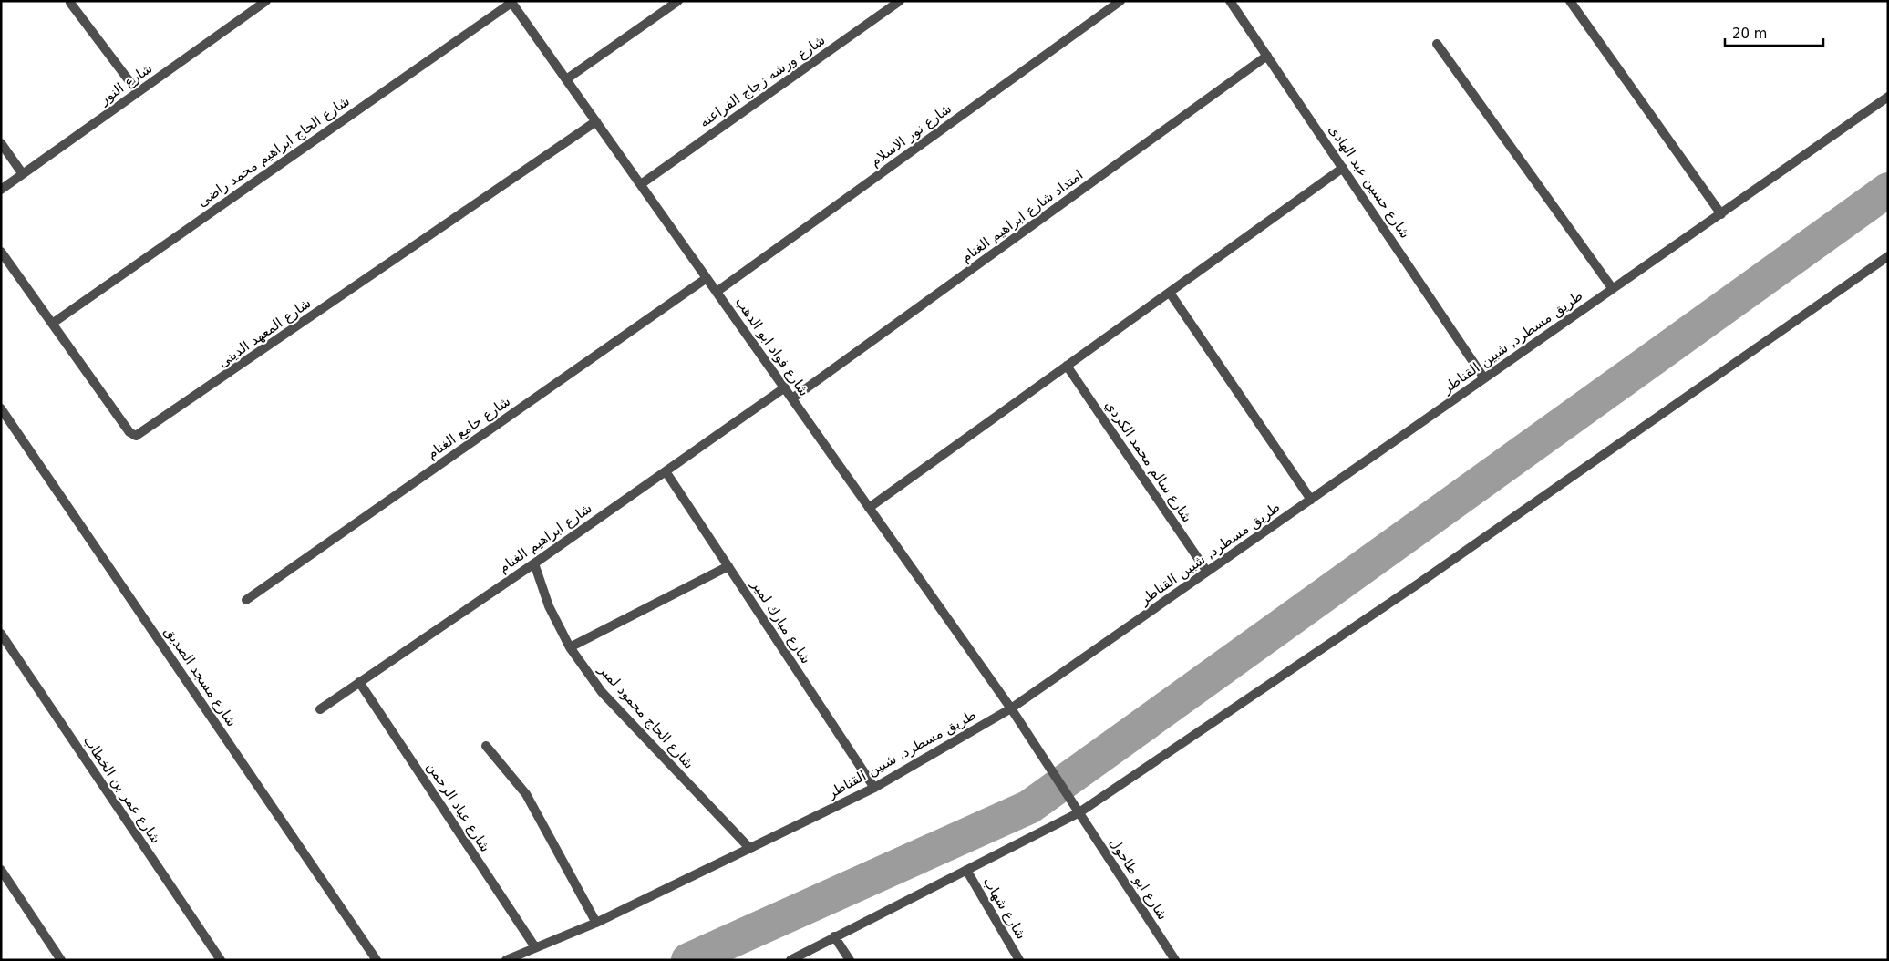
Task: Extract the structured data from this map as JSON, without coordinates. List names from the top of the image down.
{
  "streets": {
    "street": [
      "شارع ورشه زجاج الفراعنه",
      "شارع النور",
      "شارع نور الاسلام",
      "شارع الحاج ابراهيم محمد راضى",
      "شارع حسين عبد الهادى",
      "امتداد شارع ابراهيم الغنام",
      "شارع المعهد الدينى",
      "طريق مسطرد, شبين القناطر",
      "شارع فواد ابو الدهب",
      "شارع جامع الغنام",
      "شارع سالم محمد الكردي",
      "شارع ابراهيم الغنام",
      "شارع مبارك لمير",
      "شارع مسجد الصديق",
      "شارع الحاج محمود لمير",
      "شارع عمر بن الخطاب",
      "شارع عباد الرحمن",
      "شارع ابو طاحول",
      "شارع شهاب"
    ]
  },
  "crossings": [
    ["شارع ورشه زجاج الفراعنه", "شارع فواد ابو الدهب"],
    ["شارع نور الاسلام", "شارع فواد ابو الدهب"],
    ["شارع الحاج ابراهيم محمد راضى", "شارع المعهد الدينى"],
    ["شارع الحاج ابراهيم محمد راضى", "شارع فواد ابو الدهب"],
    ["شارع حسين عبد الهادى", "امتداد شارع ابراهيم الغنام"],
    ["شارع حسين عبد الهادى", "طريق مسطرد, شبين القناطر"],
    ["امتداد شارع ابراهيم الغنام", "شارع فواد ابو الدهب"],
    ["شارع المعهد الدينى", "شارع فواد ابو الدهب"],
    ["طريق مسطرد, شبين القناطر", "شارع فواد ابو الدهب"],
    ["طريق مسطرد, شبين القناطر", "شارع سالم محمد الكردي"],
    ["طريق مسطرد, شبين القناطر", "شارع مبارك لمير"],
    ["طريق مسطرد, شبين القناطر", "شارع الحاج محمود لمير"],
    ["طريق مسطرد, شبين القناطر", "شارع عباد الرحمن"],
    ["طريق مسطرد, شبين القناطر", "شارع ابو طاحول"],
    ["شارع فواد ابو الدهب", "شارع جامع الغنام"],
    ["شارع فواد ابو الدهب", "شارع ابراهيم الغنام"],
    ["شارع فواد ابو الدهب", "شارع ابو طاحول"],
    ["شارع ابراهيم الغنام", "شارع مبارك لمير"],
    ["شارع ابراهيم الغنام", "شارع الحاج محمود لمير"],
    ["شارع ابراهيم الغنام", "شارع عباد الرحمن"]
  ],
  "scale_bar": "20 m"
}
